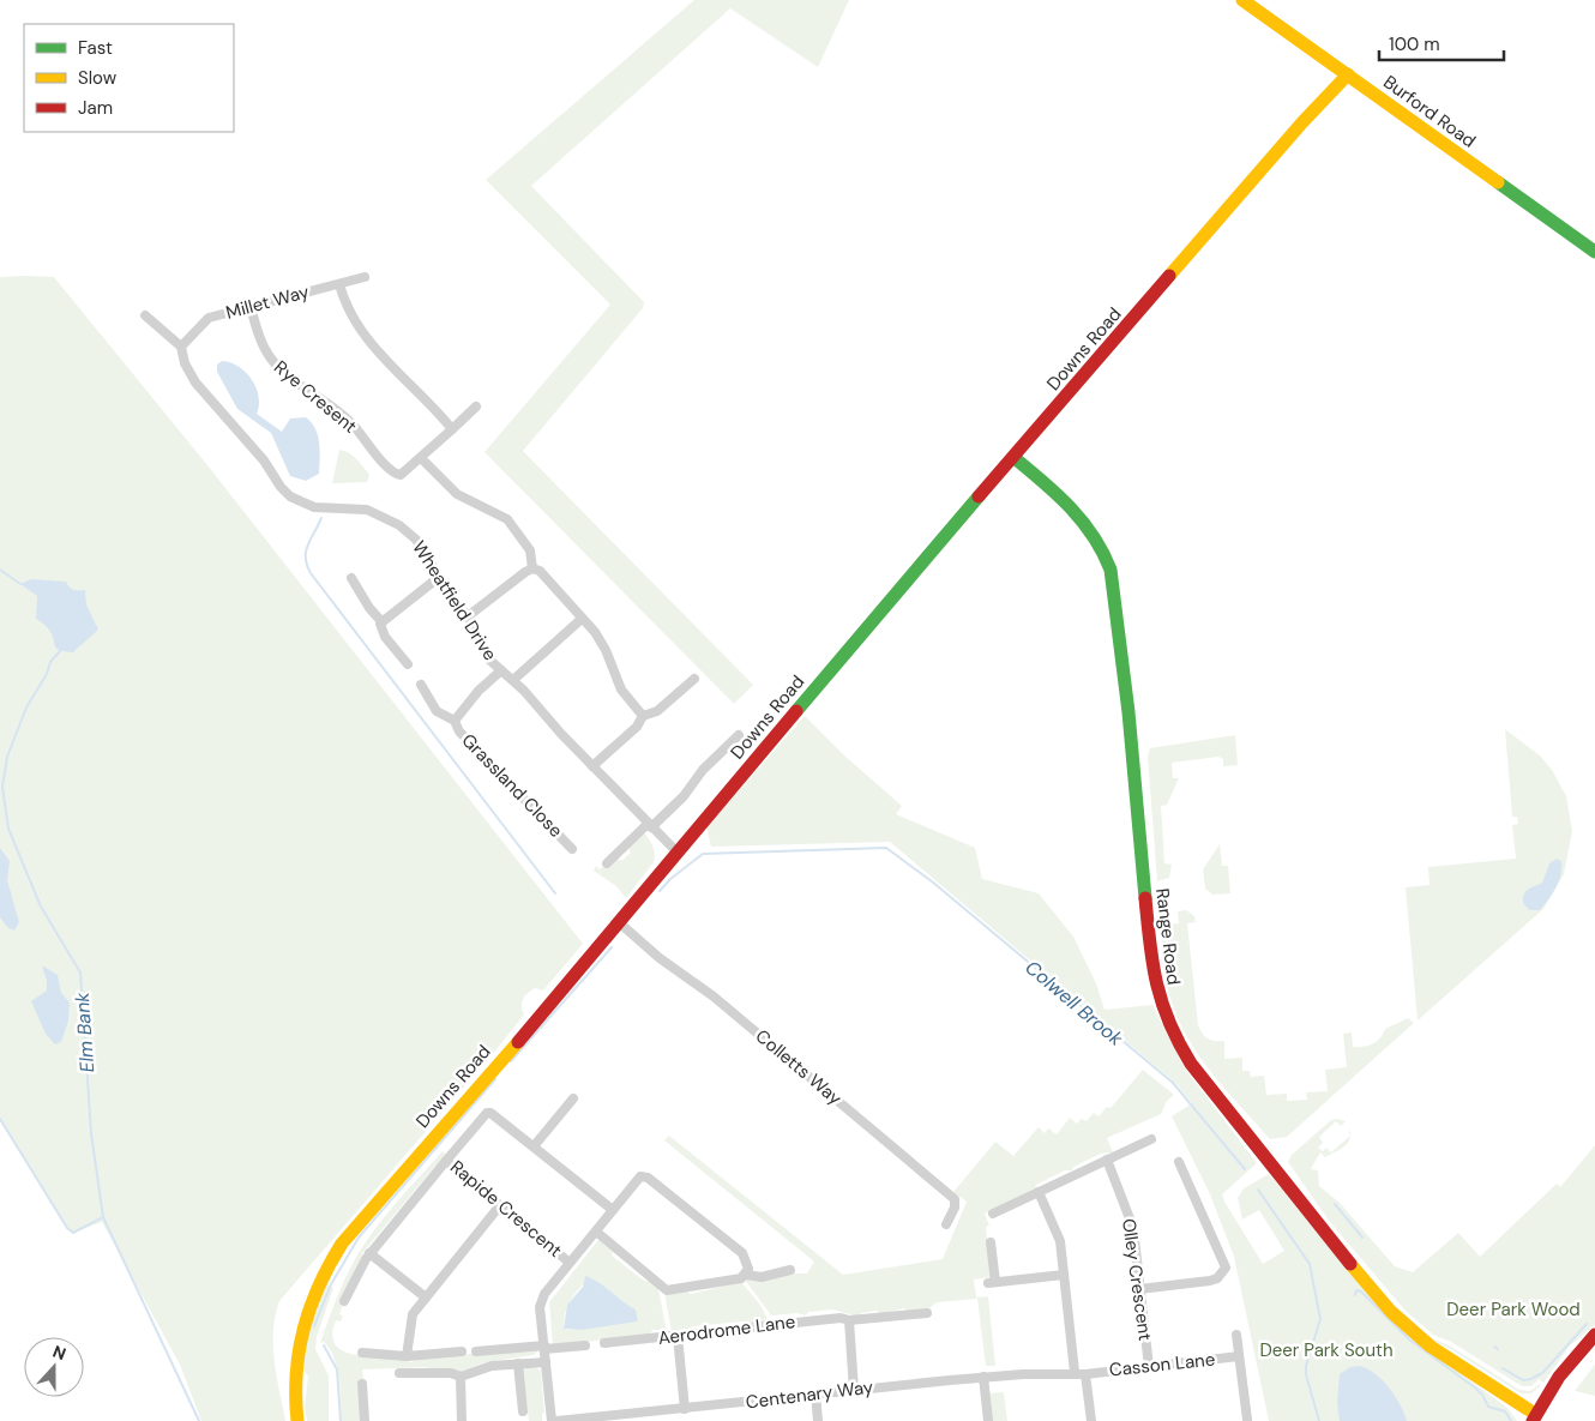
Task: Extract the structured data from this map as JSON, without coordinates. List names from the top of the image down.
{
  "streets": {
    "street": [
      "Burford Road",
      "Millet Way",
      "Downs Road",
      "Rye Cresent",
      "Wheatfield Drive",
      "Grassland Close",
      "Range Road",
      "Colletts Way",
      "Rapide Crescent",
      "Olley Crescent",
      "Aerodrome Lane",
      "Casson Lane",
      "Centenary Way"
    ]
  },
  "crossings": [
    ["Burford Road", "Downs Road"],
    ["Millet Way", "Rye Cresent"],
    ["Millet Way", "Wheatfield Drive"],
    ["Downs Road", "Wheatfield Drive"],
    ["Downs Road", "Range Road"],
    ["Downs Road", "Colletts Way"],
    ["Wheatfield Drive", "Grassland Close"],
    ["Olley Crescent", "Casson Lane"],
    ["Casson Lane", "Centenary Way"]
  ],
  "water": ["Colwell Brook", "Elm Bank"],
  "parks": ["Deer Park Wood", "Deer Park South"],
  "legend": ["Fast", "Slow", "Jam"],
  "scale_bar": "100 m",
  "north": "top"
}
